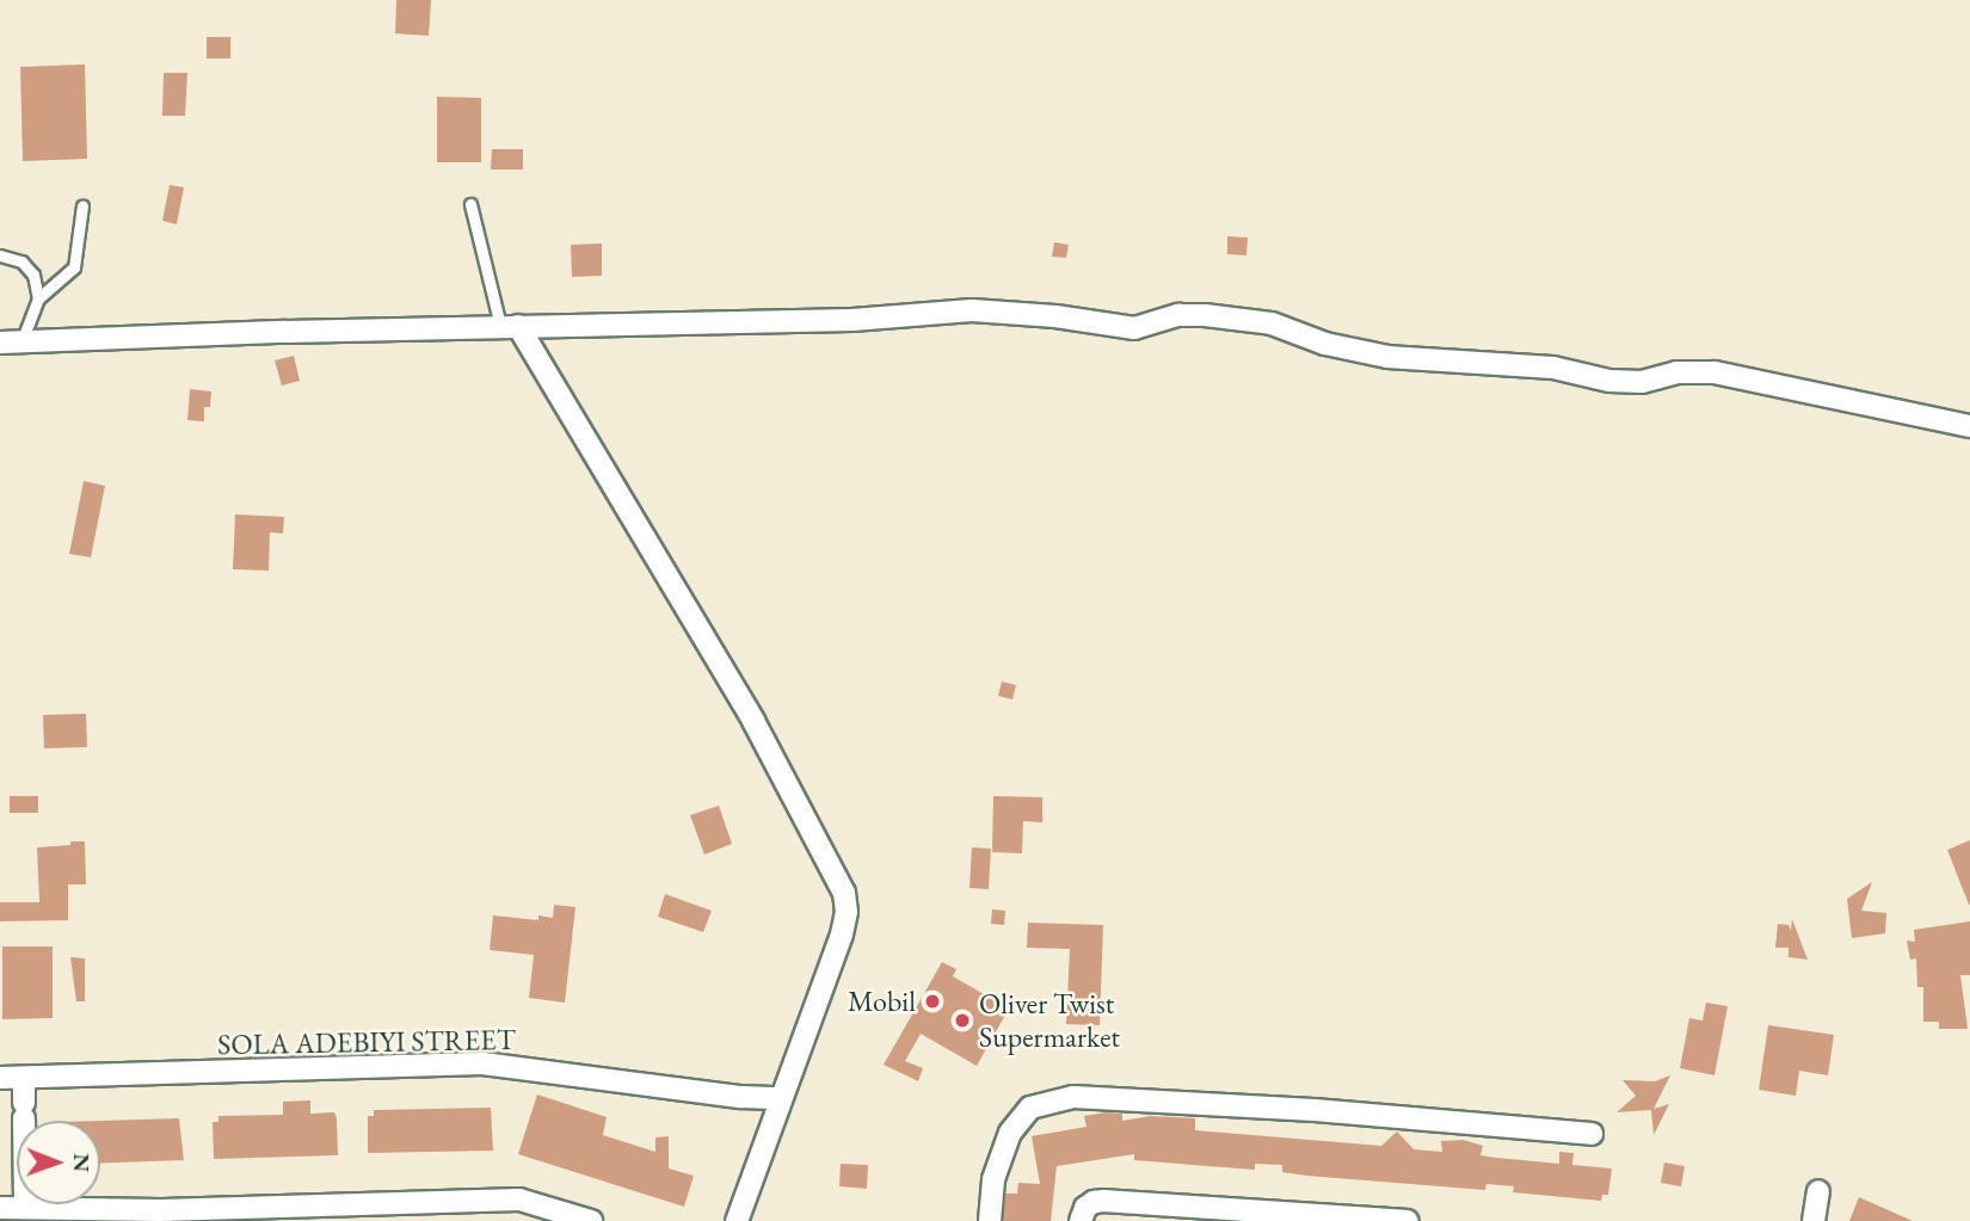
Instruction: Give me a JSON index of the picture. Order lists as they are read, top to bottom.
{
  "streets": {
    "street": ["SOLA ADEBIYI STREET"]
  },
  "places": ["Mobil", "Oliver Twist Supermarket"],
  "north": "right"
}
